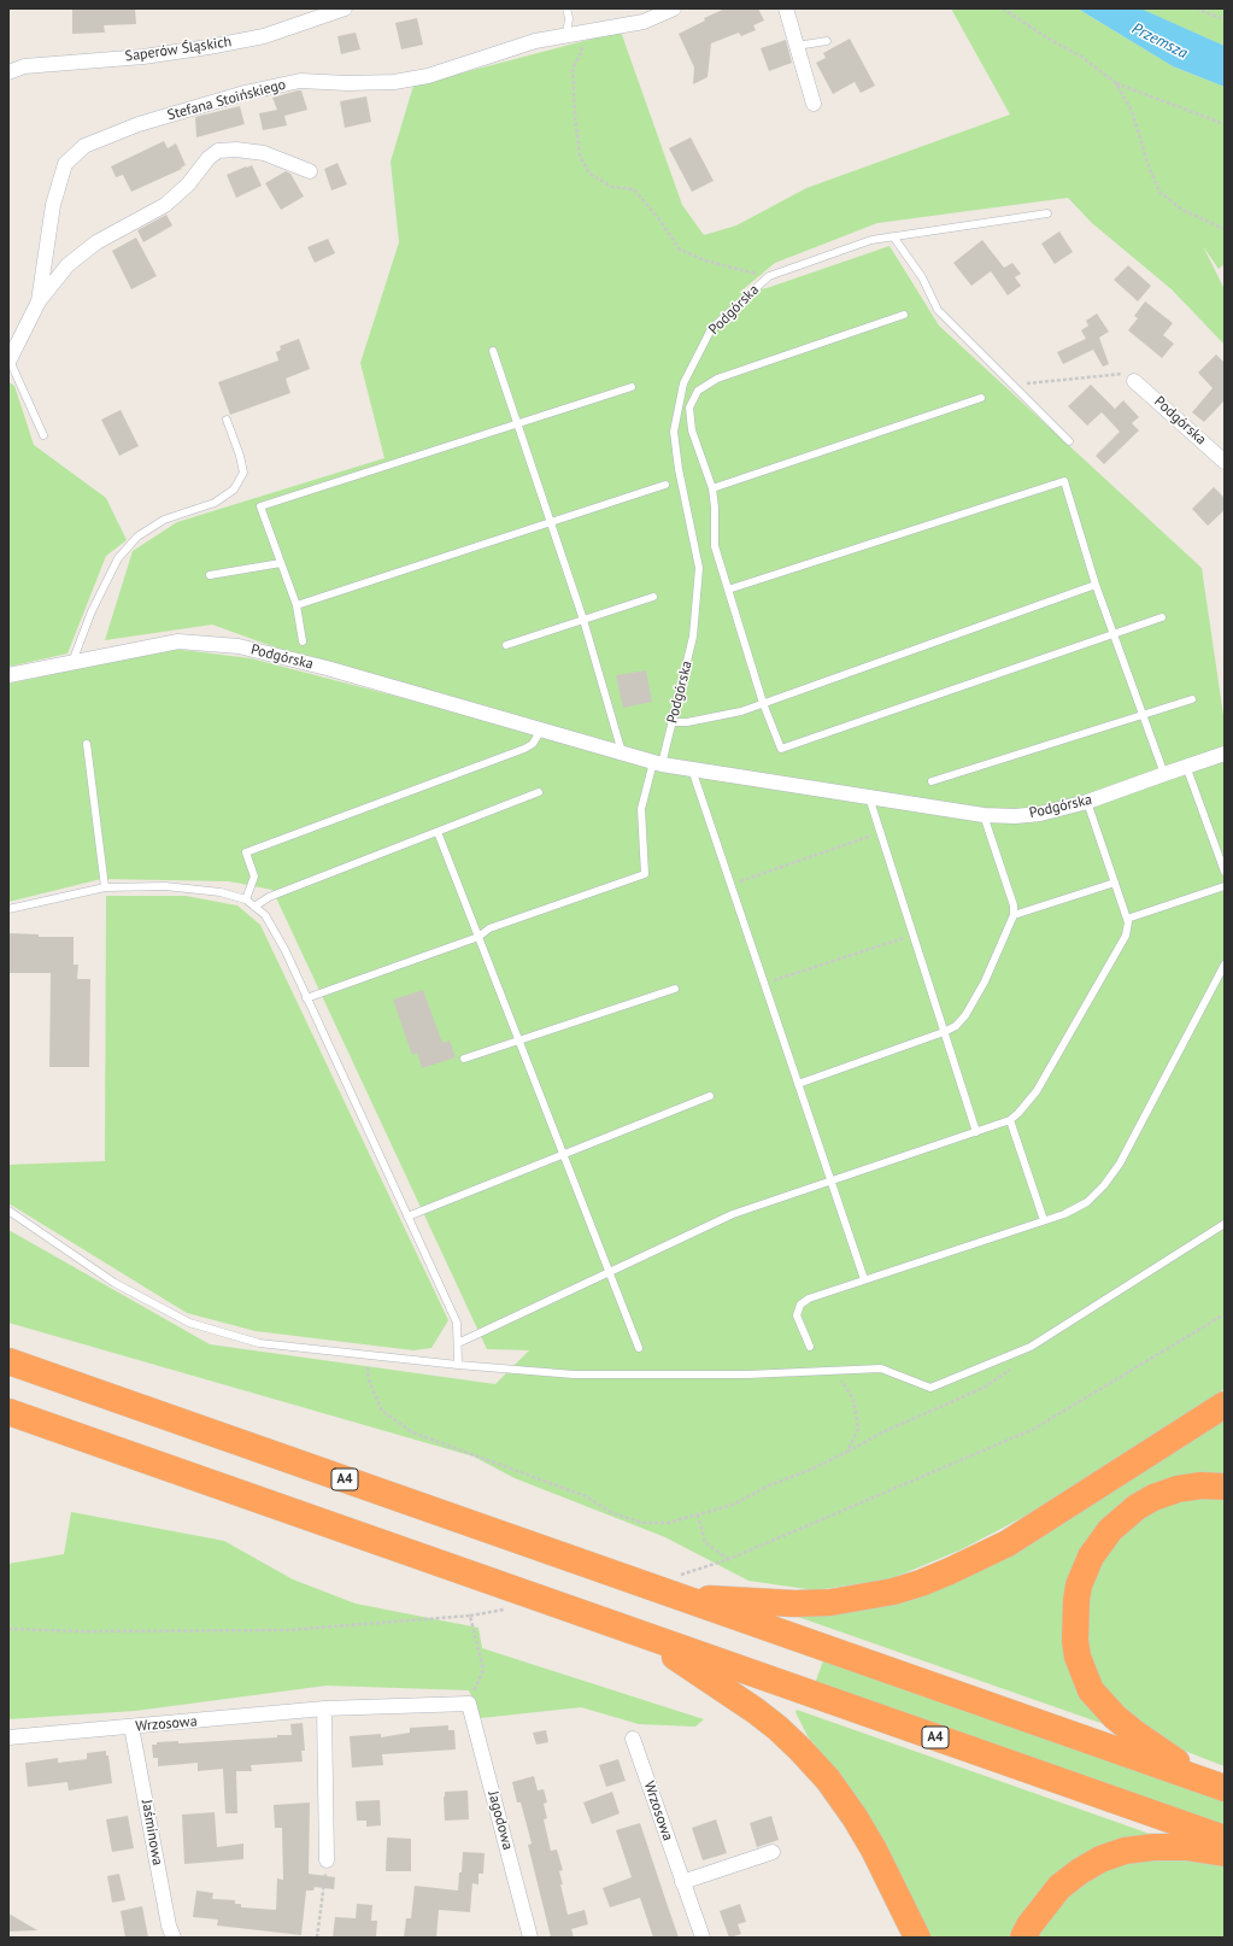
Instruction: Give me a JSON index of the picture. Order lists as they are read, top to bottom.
{
  "streets": {
    "highway": ["A4"],
    "street": [
      "Saperów Śląskich",
      "Stefana Stoińskiego",
      "Podgórska",
      "Wrzosowa",
      "Jagodowa",
      "Jaśminowa"
    ]
  },
  "crossings": [
    ["Wrzosowa", "Jagodowa"],
    ["Wrzosowa", "Jaśminowa"]
  ],
  "water": ["Przemsza"]
}
